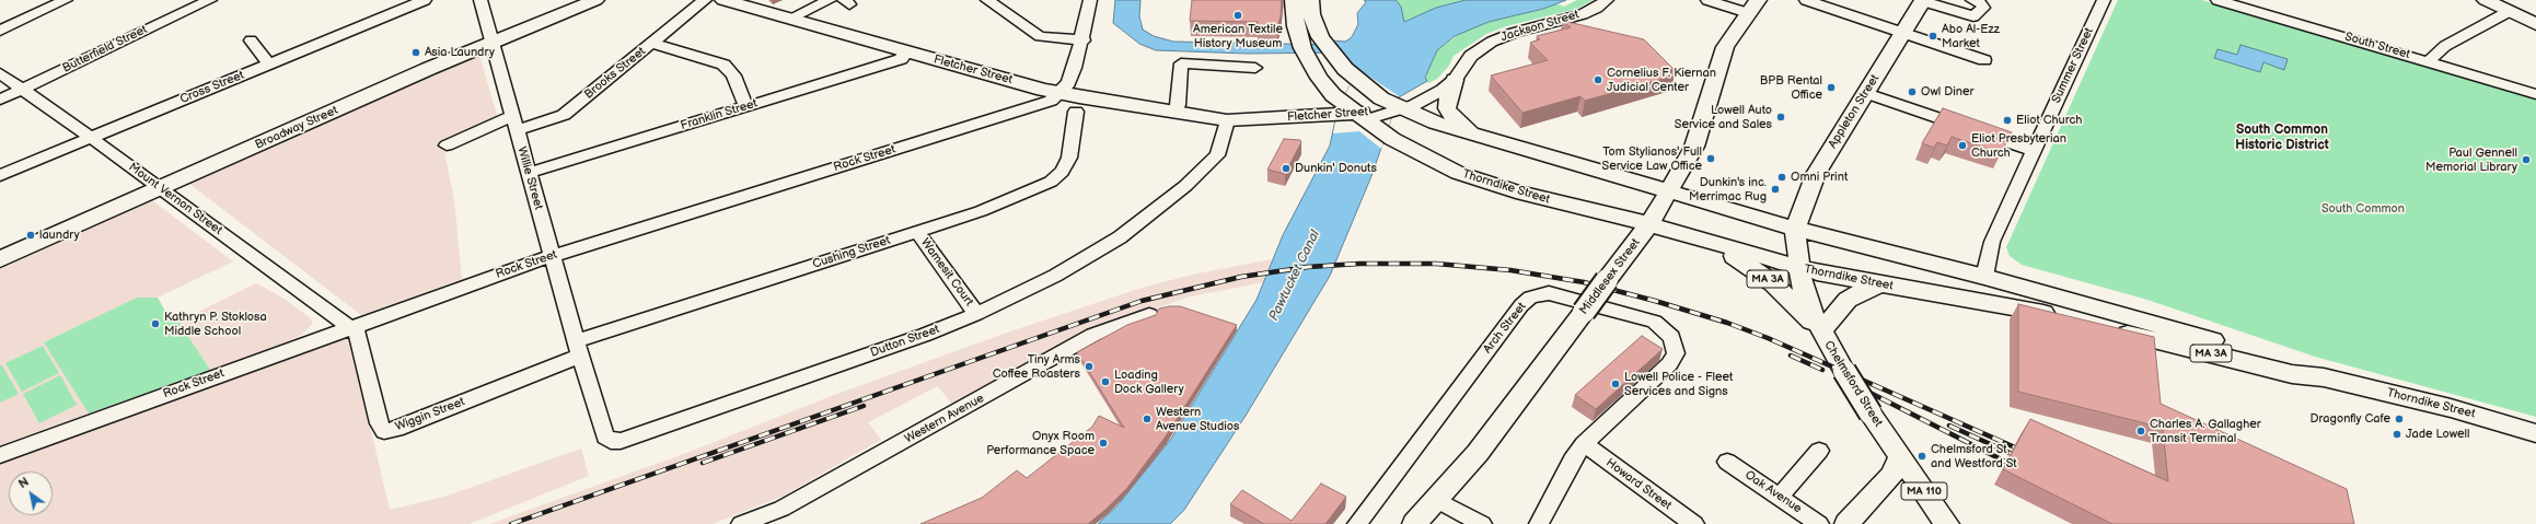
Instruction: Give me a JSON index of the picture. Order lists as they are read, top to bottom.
{
  "streets": {
    "main road": [
      "Fletcher Street",
      "Appleton Street",
      "Broadway Street",
      "Thorndike Street",
      "Middlesex Street",
      "MA 3A",
      "Chelmsford Street",
      "MA 110"
    ],
    "street": [
      "Jackson Street",
      "South Street",
      "Butterfield Street",
      "Summer Street",
      "Brooks Street",
      "Cross Street",
      "Franklin Street",
      "Rock Street",
      "Willie Street",
      "Mount Vernon Street",
      "Cushing Street",
      "Wamesit Court",
      "Arch Street",
      "Dutton Street",
      "Wiggin Street",
      "Western Avenue",
      "Howard Street",
      "Oak Avenue"
    ]
  },
  "crossings": [
    ["Jackson Street", "Fletcher Street"],
    ["Jackson Street", "Thorndike Street"],
    ["Butterfield Street", "Mount Vernon Street"],
    ["Summer Street", "Thorndike Street"],
    ["Fletcher Street", "Franklin Street"],
    ["Fletcher Street", "Rock Street"],
    ["Fletcher Street", "Thorndike Street"],
    ["Fletcher Street", "Dutton Street"],
    ["Brooks Street", "Willie Street"],
    ["Cross Street", "Mount Vernon Street"],
    ["Appleton Street", "Thorndike Street"],
    ["Appleton Street", "Chelmsford Street"],
    ["Franklin Street", "Willie Street"],
    ["Broadway Street", "Willie Street"],
    ["Broadway Street", "Mount Vernon Street"],
    ["Rock Street", "Willie Street"],
    ["Rock Street", "Mount Vernon Street"],
    ["Rock Street", "Wiggin Street"],
    ["Willie Street", "Cushing Street"],
    ["Willie Street", "Dutton Street"],
    ["Willie Street", "Wiggin Street"],
    ["Thorndike Street", "Middlesex Street"],
    ["Thorndike Street", "MA 3A"],
    ["Thorndike Street", "Chelmsford Street"],
    ["Mount Vernon Street", "Wiggin Street"],
    ["Cushing Street", "Wamesit Court"],
    ["Cushing Street", "Dutton Street"],
    ["Cushing Street", "Wiggin Street"],
    ["Wamesit Court", "Dutton Street"],
    ["MA 3A", "Chelmsford Street"],
    ["Arch Street", "Howard Street"],
    ["Dutton Street", "Wiggin Street"]
  ],
  "districts": ["South Common Historic District"],
  "water": ["Pawtucket Canal"],
  "parks": ["South Common"],
  "places": [
    "American Textile History Museum",
    "Abo Al-Ezz Market",
    "Asia Laundry",
    "Cornelius F. Kiernan Judicial Center",
    "BPB Rental Office",
    "Owl Diner",
    "Lowell Auto Service and Sales",
    "Eliot Church",
    "Eliot Presbyterian Church",
    "Tom Stylianos' Full Service Law Office",
    "Paul Gennell Memorial Library",
    "Dunkin' Donuts",
    "Omni Print",
    "Dunkin's inc. Merrimac Rug",
    "laundry",
    "Kathryn P. Stoklosa Middle School",
    "Tiny Arms Coffee Roasters",
    "Loading Dock Gallery",
    "Lowell Police - Fleet Services and Signs",
    "Western Avenue Studios",
    "Dragonfly Cafe",
    "Charles A. Gallagher Transit Terminal",
    "Jade Lowell",
    "Onyx Room Performance Space",
    "Chelmsford St and Westford St"
  ],
  "north": "top left"
}
